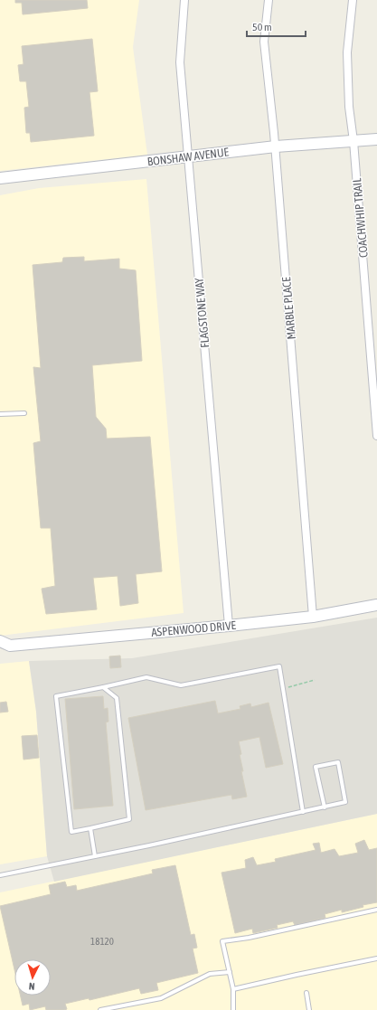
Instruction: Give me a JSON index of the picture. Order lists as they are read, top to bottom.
{
  "streets": {
    "street": [
      "BONSHAW AVENUE",
      "COACHWHIP TRAIL",
      "MARBLE PLACE",
      "FLAGSTONE WAY",
      "ASPENWOOD DRIVE"
    ]
  },
  "crossings": [
    ["BONSHAW AVENUE", "COACHWHIP TRAIL"],
    ["BONSHAW AVENUE", "MARBLE PLACE"],
    ["BONSHAW AVENUE", "FLAGSTONE WAY"],
    ["MARBLE PLACE", "ASPENWOOD DRIVE"],
    ["FLAGSTONE WAY", "ASPENWOOD DRIVE"]
  ],
  "house_numbers": ["18120"],
  "scale_bar": "50 m",
  "north": "bottom"
}
